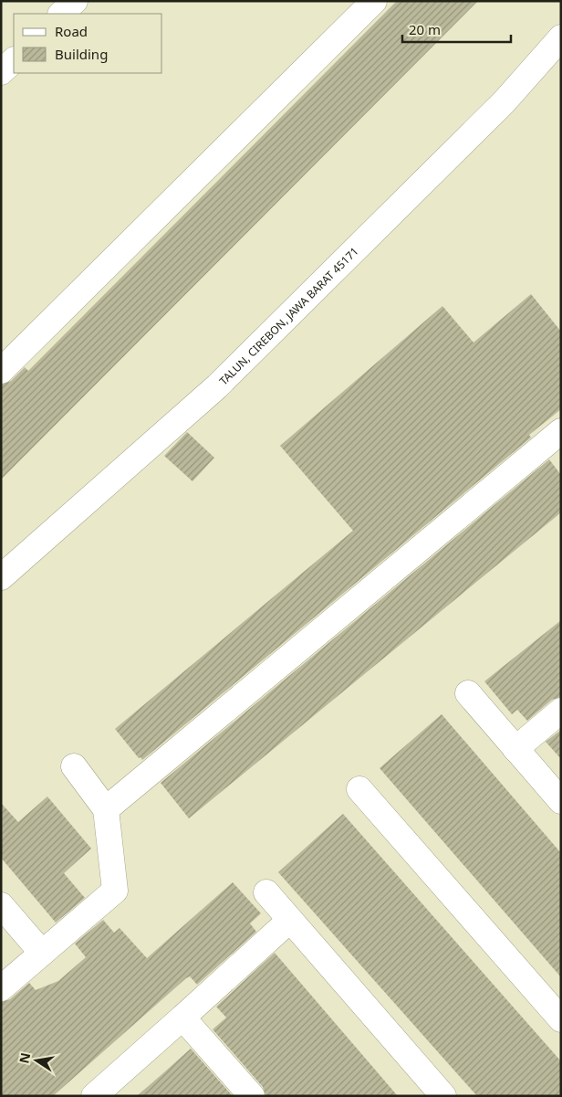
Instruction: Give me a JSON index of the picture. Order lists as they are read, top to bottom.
{
  "streets": {
    "street": ["TALUN, CIREBON, JAWA BARAT 45171"]
  },
  "legend": ["Road", "Building"],
  "scale_bar": "20 m",
  "north": "left"
}
